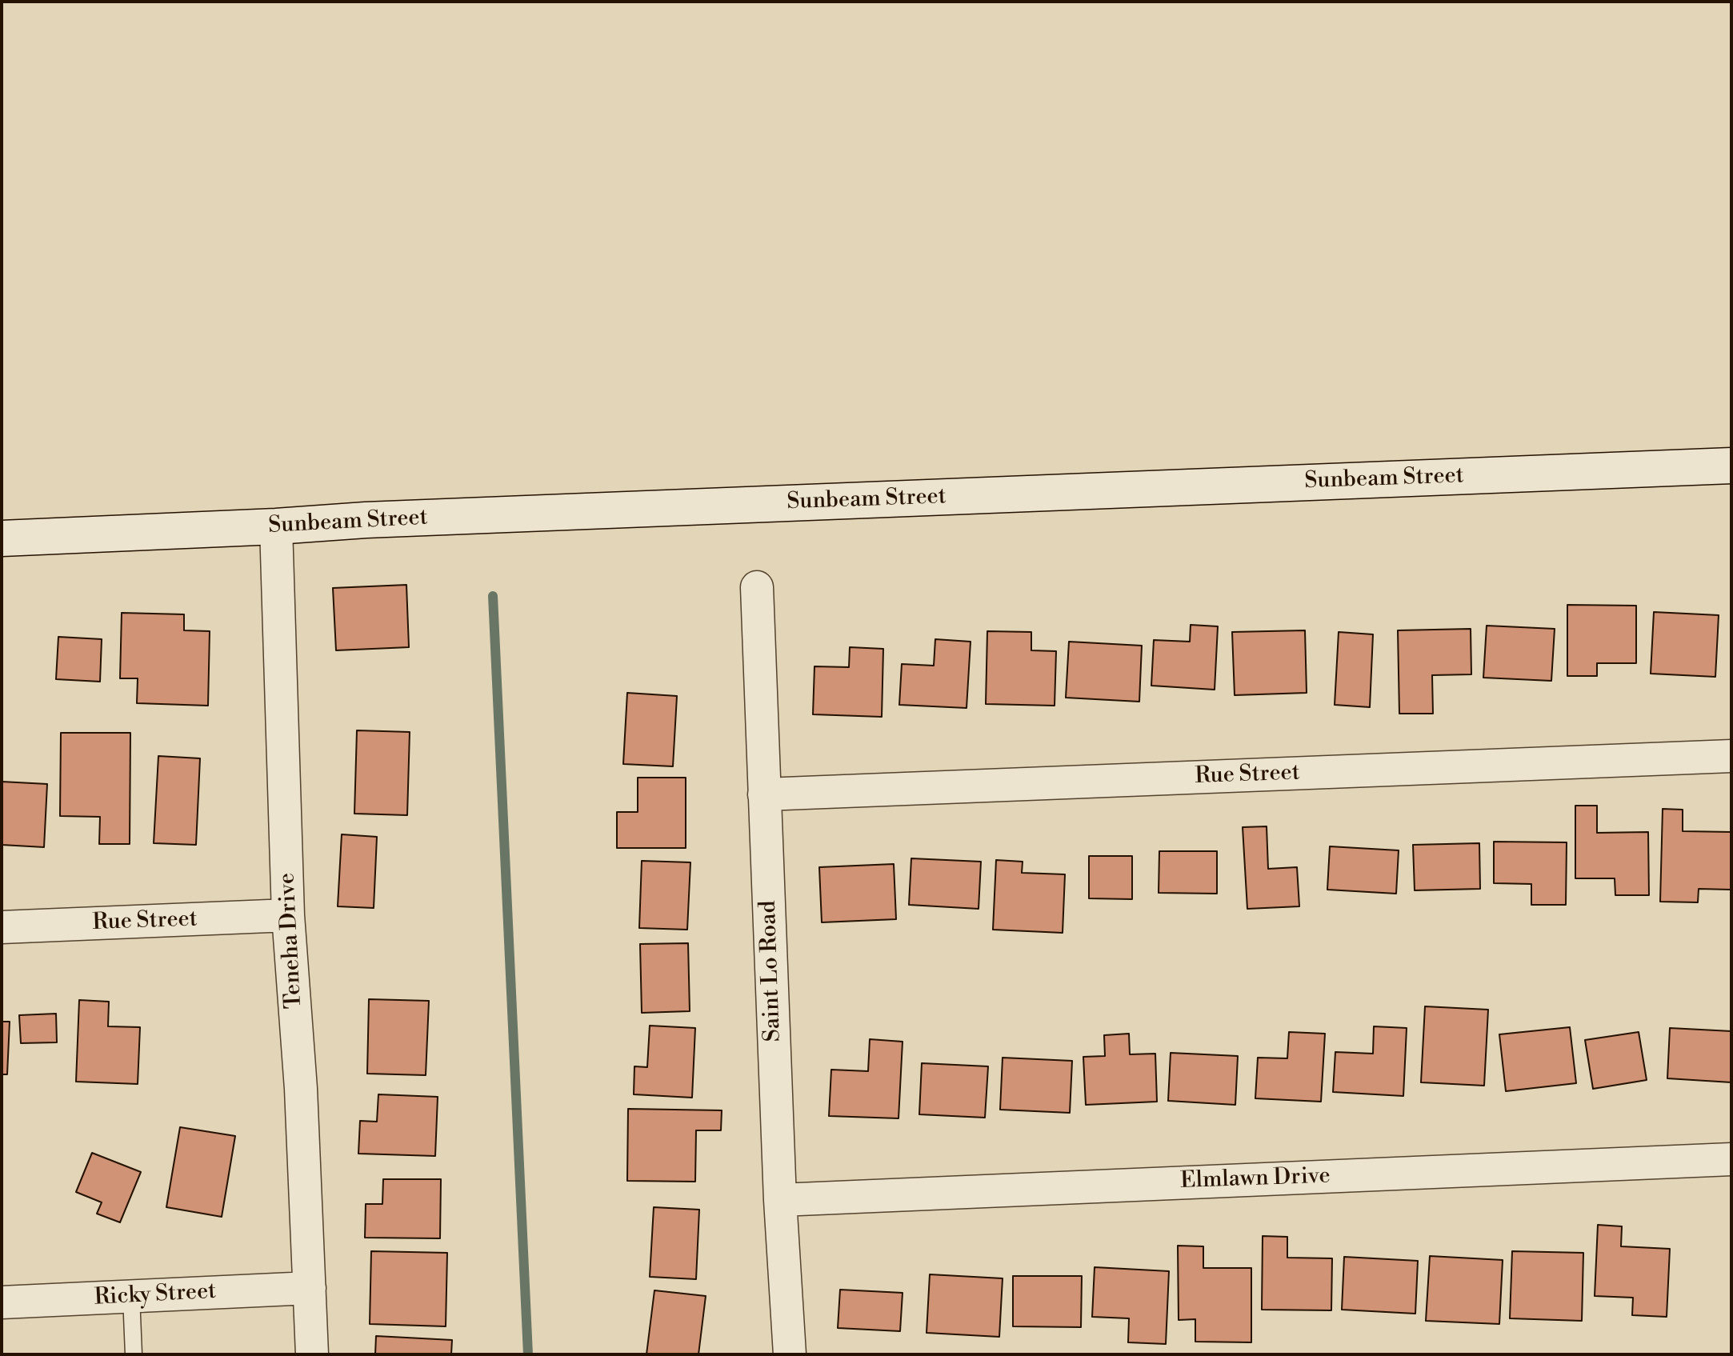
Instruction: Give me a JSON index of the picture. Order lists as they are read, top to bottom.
{
  "streets": {
    "street": [
      "Sunbeam Street",
      "Rue Street",
      "Teneha Drive",
      "Saint Lo Road",
      "Elmlawn Drive",
      "Ricky Street"
    ]
  },
  "crossings": [
    ["Sunbeam Street", "Teneha Drive"],
    ["Rue Street", "Teneha Drive"],
    ["Rue Street", "Saint Lo Road"],
    ["Teneha Drive", "Ricky Street"],
    ["Saint Lo Road", "Elmlawn Drive"]
  ]
}
